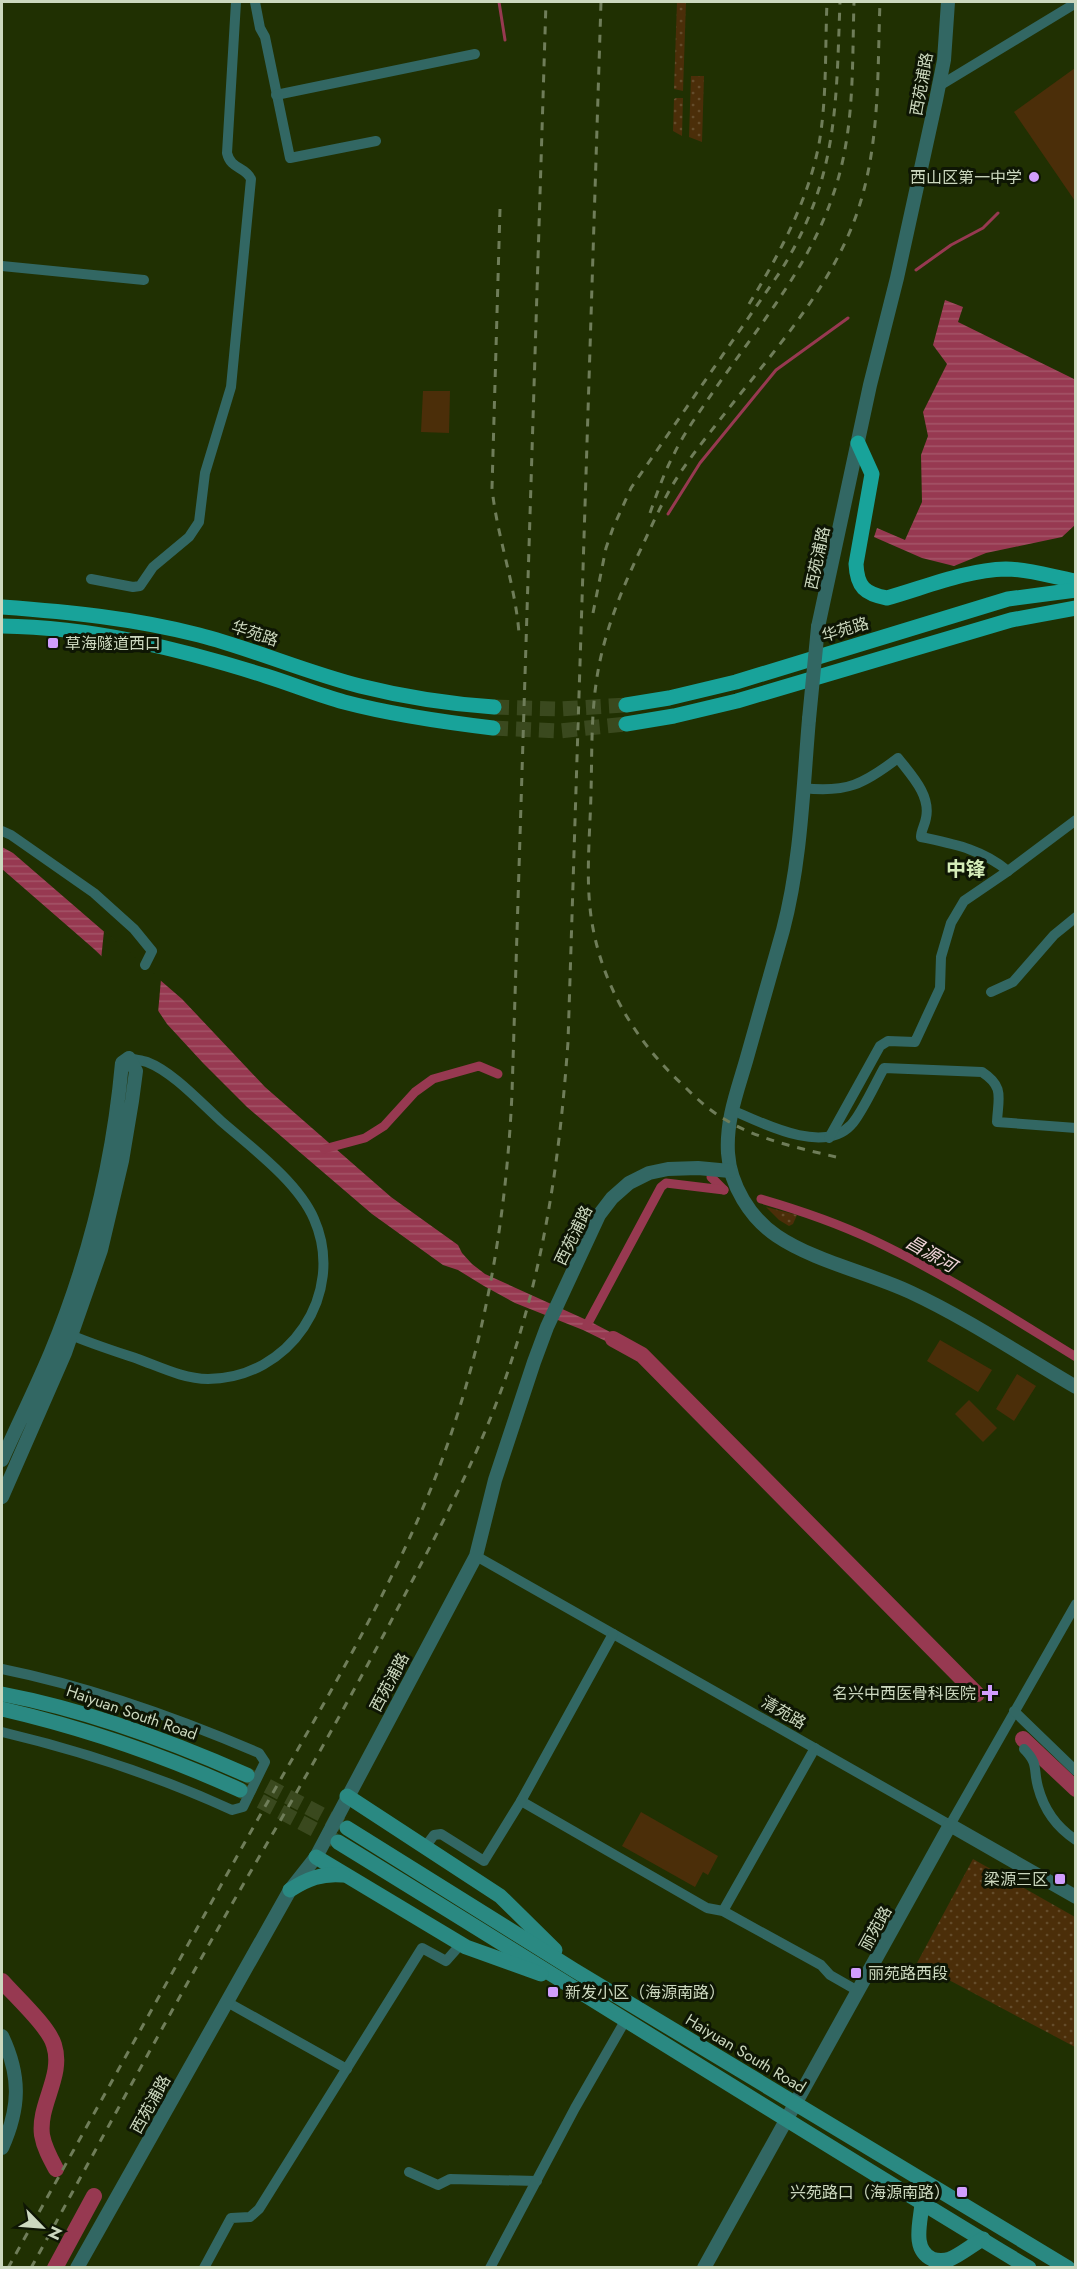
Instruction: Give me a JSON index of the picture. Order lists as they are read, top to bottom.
{
  "streets": {
    "main road": ["华苑路", "Haiyuan South Road"],
    "street": ["西苑浦路", "清苑路", "丽苑路"]
  },
  "crossings": [
    ["西苑浦路", "清苑路"],
    ["Haiyuan South Road", "丽苑路"],
    ["清苑路", "丽苑路"]
  ],
  "districts": ["中锋"],
  "water": ["昌源河"],
  "places": {
    "other": ["西山区第一中学"],
    "transit": [
      "草海隧道西口",
      "梁源三区",
      "丽苑路西段",
      "新发小区（海源南路）",
      "兴苑路口（海源南路）"
    ],
    "health": ["名兴中西医骨科医院"]
  },
  "north": "bottom right"
}
